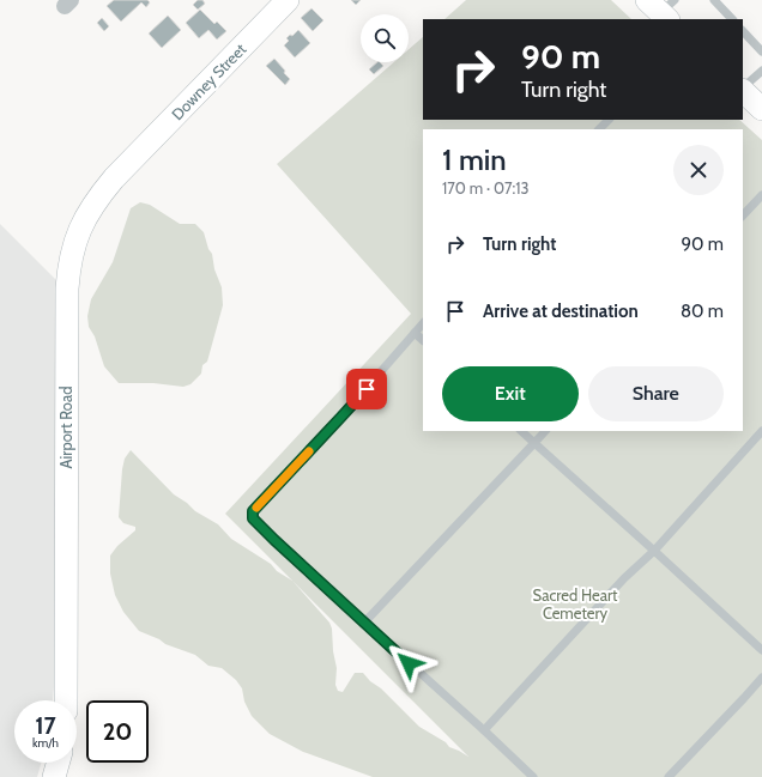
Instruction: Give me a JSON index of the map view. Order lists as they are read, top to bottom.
{
  "streets": {
    "street": ["Downey Street", "Airport Road"]
  },
  "crossings": [
    ["Downey Street", "Airport Road"]
  ],
  "parks": ["Sacred Heart Cemetery"],
  "page": {
    "turn": ["90 m", "Turn right"],
    "heading": ["1 min", "170 m · 07:13"],
    "list": [
      {
        "name": "Turn right",
        "value": "90 m"
      },
      {
        "name": "Arrive at destination",
        "value": "80 m"
      }
    ],
    "buttons": ["Exit", "Share"],
    "speed": "17 km/h",
    "limit": "20"
  }
}
